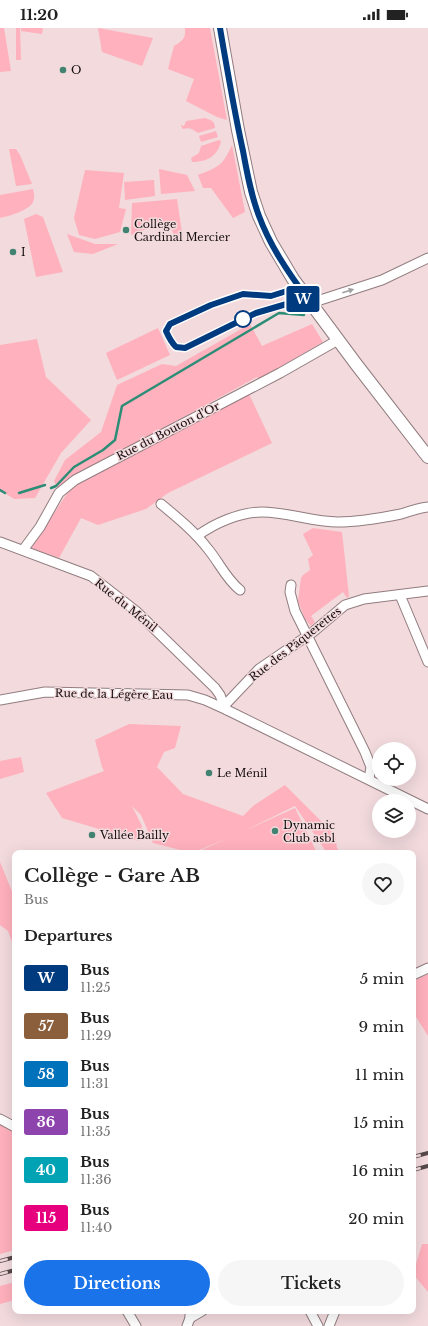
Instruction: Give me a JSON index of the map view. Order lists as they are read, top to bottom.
{
  "streets": {
    "street": [
      "Rue du Bouton d'Or",
      "Rue du Ménil",
      "Rue des Pâquerettes",
      "Rue de la Légère Eau"
    ]
  },
  "crossings": [
    ["Rue du Bouton d'Or", "Rue du Ménil"],
    ["Rue du Ménil", "Rue des Pâquerettes"],
    ["Rue du Ménil", "Rue de la Légère Eau"],
    ["Rue des Pâquerettes", "Rue de la Légère Eau"]
  ],
  "places": [
    "O",
    "Collège Cardinal Mercier",
    "I",
    "Le Ménil",
    "Dynamic Club asbl",
    "Vallée Bailly"
  ],
  "lines": ["bus line W"],
  "page": {
    "status": "11:20",
    "on_map": "W",
    "heading": [
      ["Collège - Gare AB", "Bus"],
      "Departures"
    ],
    "list": [
      {
        "mark": "W",
        "name": "Bus",
        "note": "11:25",
        "value": "5 min"
      },
      {
        "mark": "57",
        "name": "Bus",
        "note": "11:29",
        "value": "9 min"
      },
      {
        "mark": "58",
        "name": "Bus",
        "note": "11:31",
        "value": "11 min"
      },
      {
        "mark": "36",
        "name": "Bus",
        "note": "11:35",
        "value": "15 min"
      },
      {
        "mark": "40",
        "name": "Bus",
        "note": "11:36",
        "value": "16 min"
      },
      {
        "mark": "115",
        "name": "Bus",
        "note": "11:40",
        "value": "20 min"
      }
    ],
    "buttons": ["Directions", "Tickets"]
  }
}
